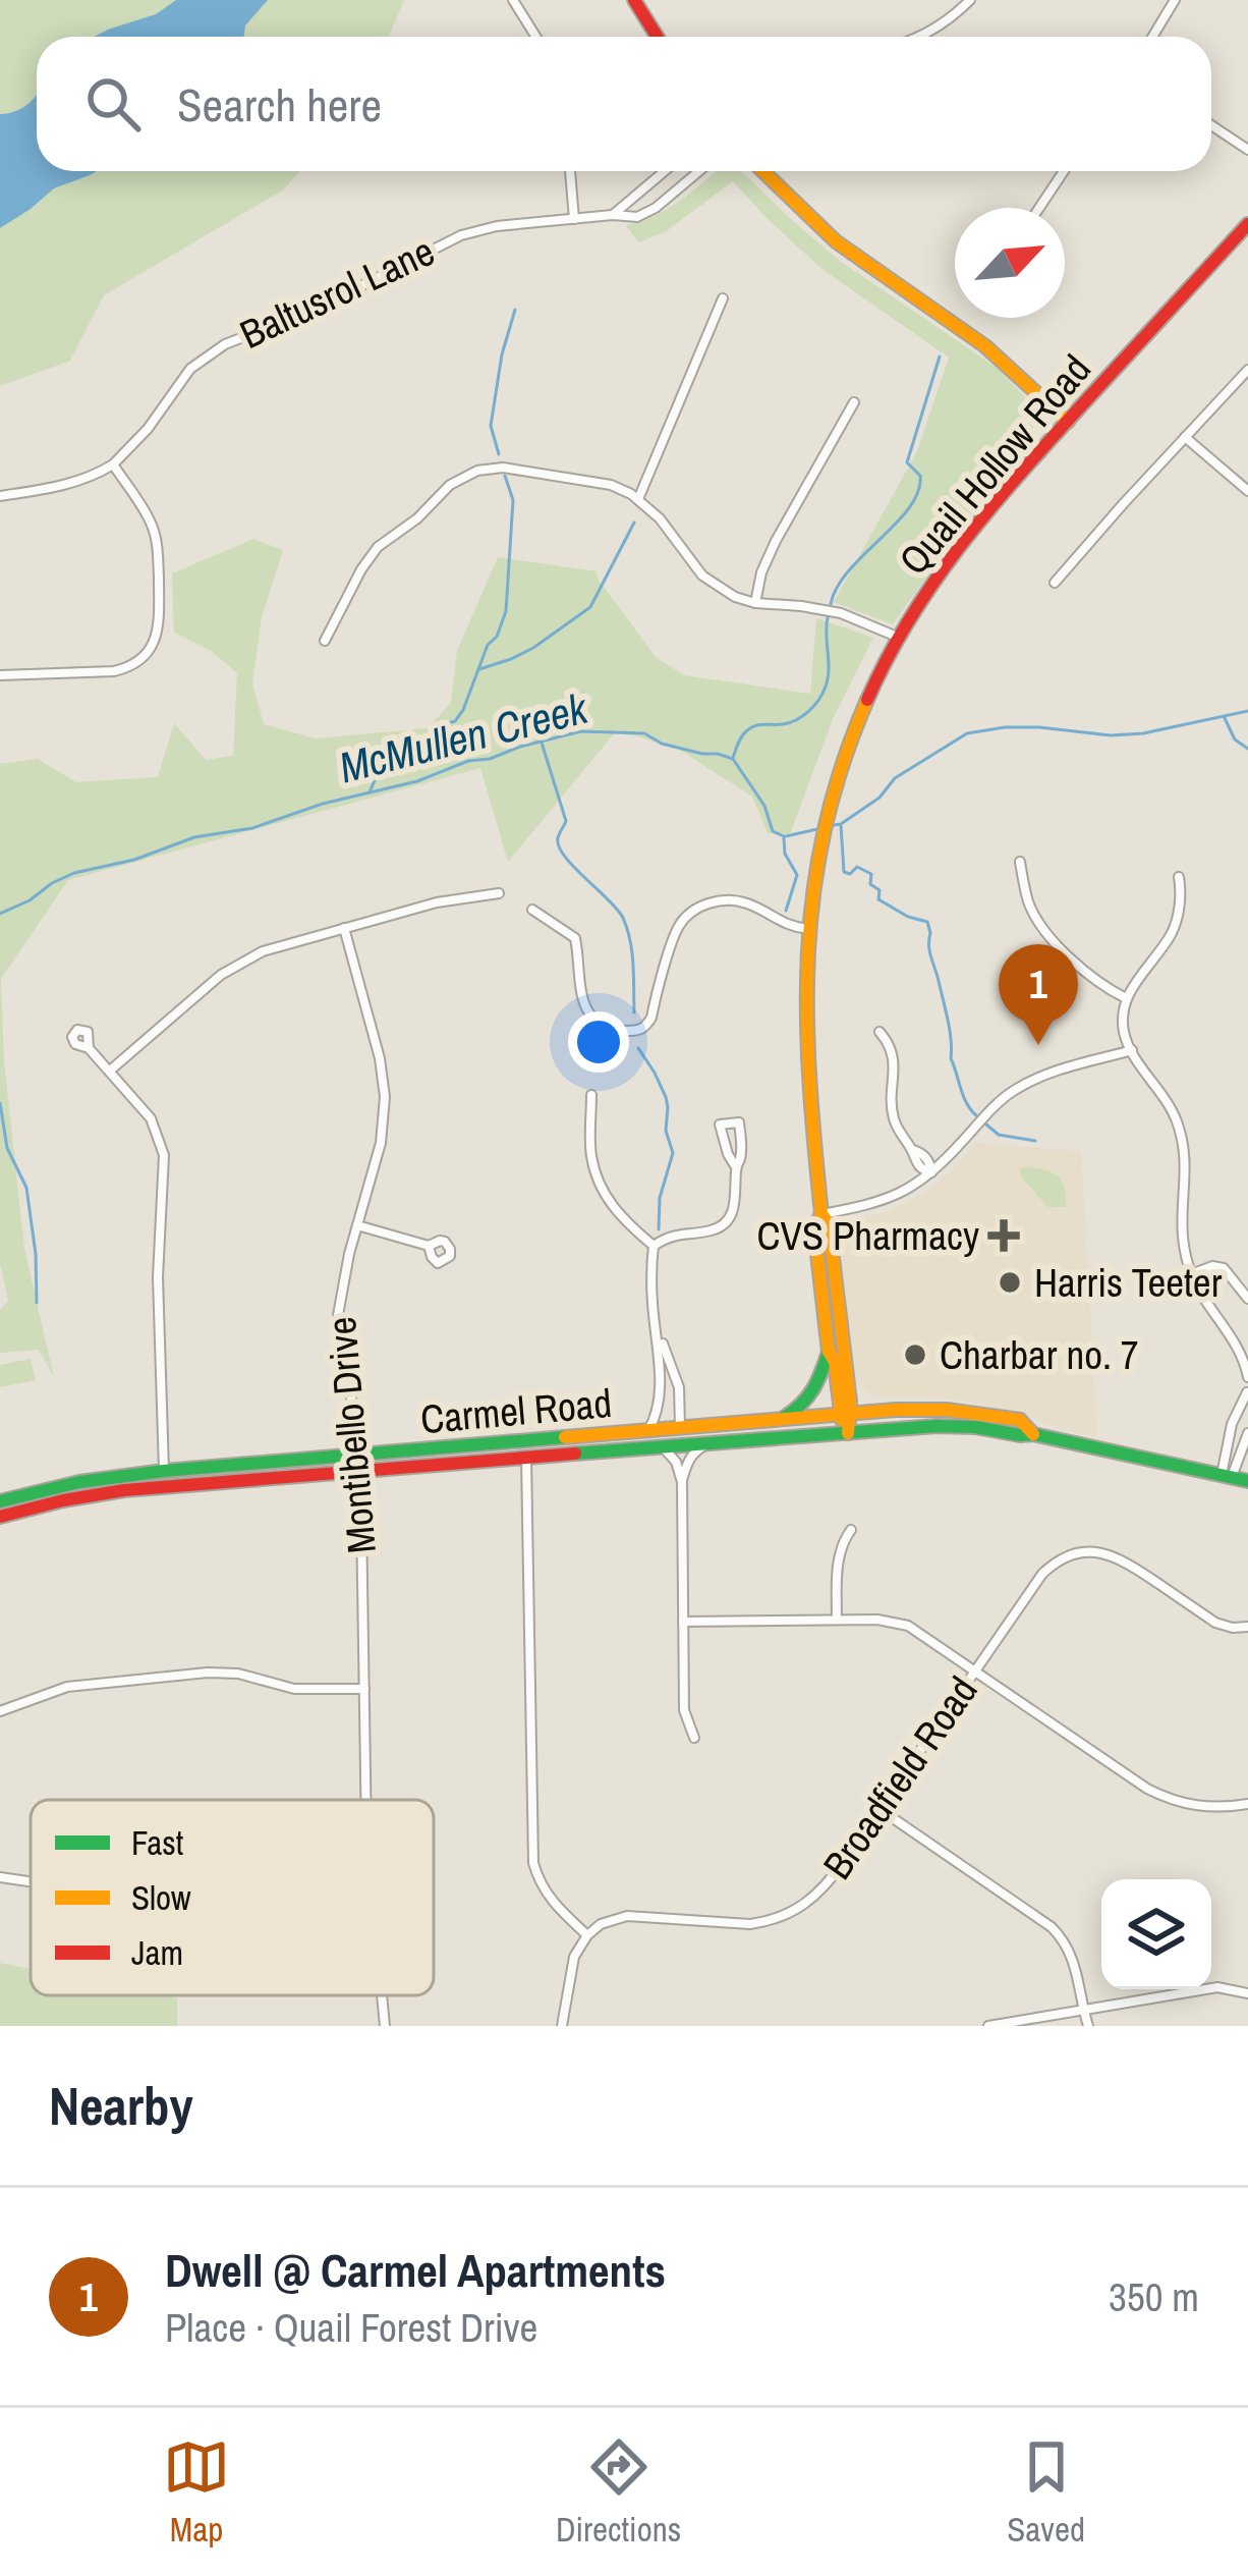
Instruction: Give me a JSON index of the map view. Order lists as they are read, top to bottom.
{
  "streets": {
    "main road": ["Quail Hollow Road", "Carmel Road"],
    "street": ["Baltusrol Lane", "Montibello Drive", "Broadfield Road"]
  },
  "crossings": [
    ["Quail Hollow Road", "Carmel Road"],
    ["Carmel Road", "Montibello Drive"]
  ],
  "water": ["McMullen Creek"],
  "places": {
    "health": ["CVS Pharmacy"],
    "other": ["Harris Teeter", "Charbar no. 7"]
  },
  "legend": ["Fast", "Slow", "Jam"],
  "north": "top right",
  "page": {
    "search": "Search here",
    "pins": "1",
    "heading": "Nearby",
    "list": [
      {
        "mark": "1",
        "name": "Dwell @ Carmel Apartments",
        "note": "Place · Quail Forest Drive",
        "value": "350 m"
      }
    ],
    "nav": ["Map", "Directions", "Saved"]
  }
}
